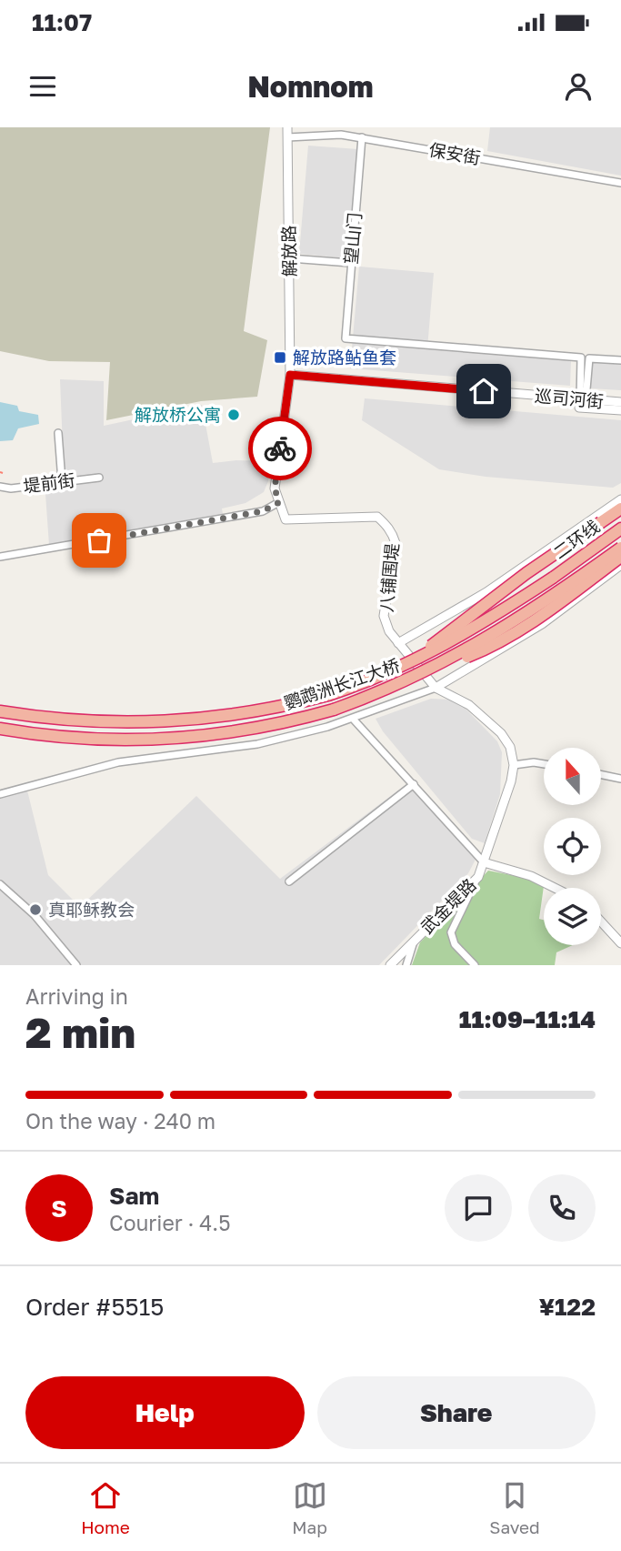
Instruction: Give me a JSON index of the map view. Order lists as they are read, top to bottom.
{
  "streets": {
    "highway": ["二环线", "鹦鹉洲长江大桥"],
    "street": [
      "保安街",
      "望山门",
      "解放路",
      "巡司河街",
      "堤前街",
      "八铺围堤",
      "武金堤路"
    ]
  },
  "crossings": [
    ["保安街", "望山门"],
    ["保安街", "解放路"],
    ["望山门", "巡司河街"],
    ["解放路", "巡司河街"],
    ["二环线", "鹦鹉洲长江大桥"]
  ],
  "places": {
    "transit": ["解放路鲇鱼套"],
    "other": ["解放桥公寓", "真耶稣教会"]
  },
  "north": "top",
  "page": {
    "status": "11:07",
    "header": "Nomnom",
    "heading": ["2 min", "Arriving in", "11:09–11:14"],
    "panel": [
      "Sam",
      "Courier · 4.5",
      "Order #5515",
      "¥122"
    ],
    "bar": "On the way · 240 m",
    "round": "S",
    "buttons": ["Help", "Share"],
    "tabs": ["Home", "Map", "Saved"]
  }
}
